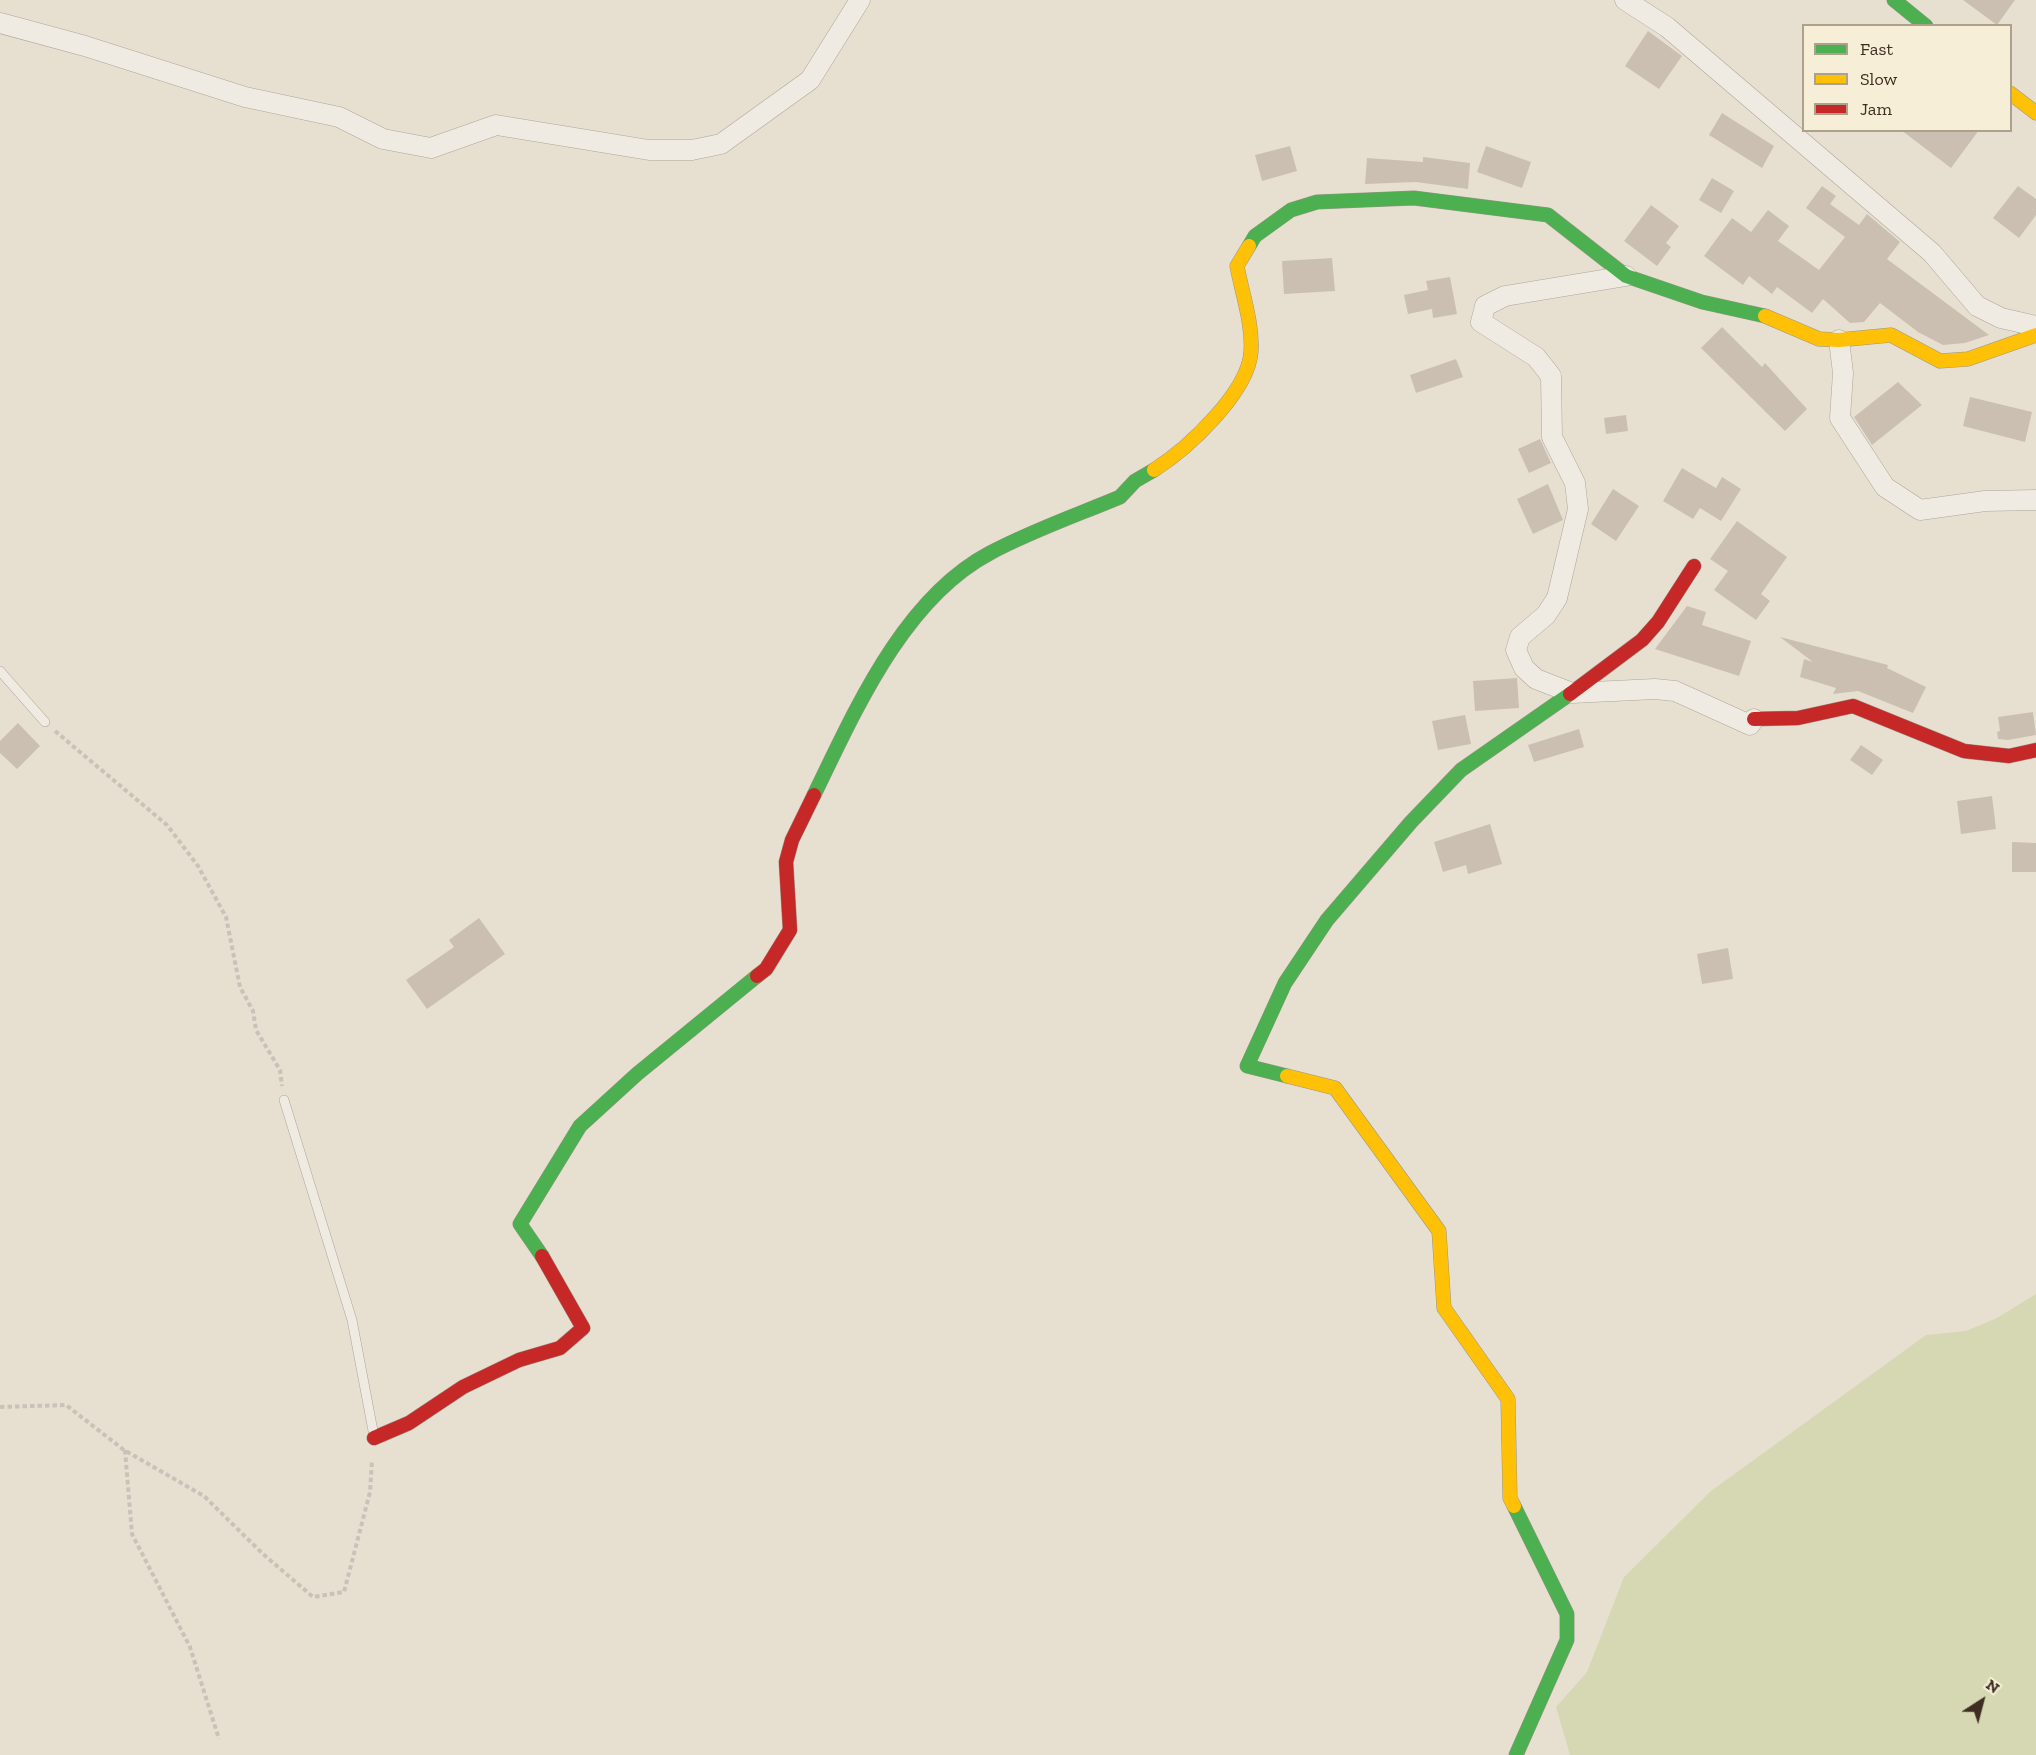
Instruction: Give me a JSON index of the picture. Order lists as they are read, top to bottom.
{
  "legend": ["Fast", "Slow", "Jam"],
  "north": "top right"
}
